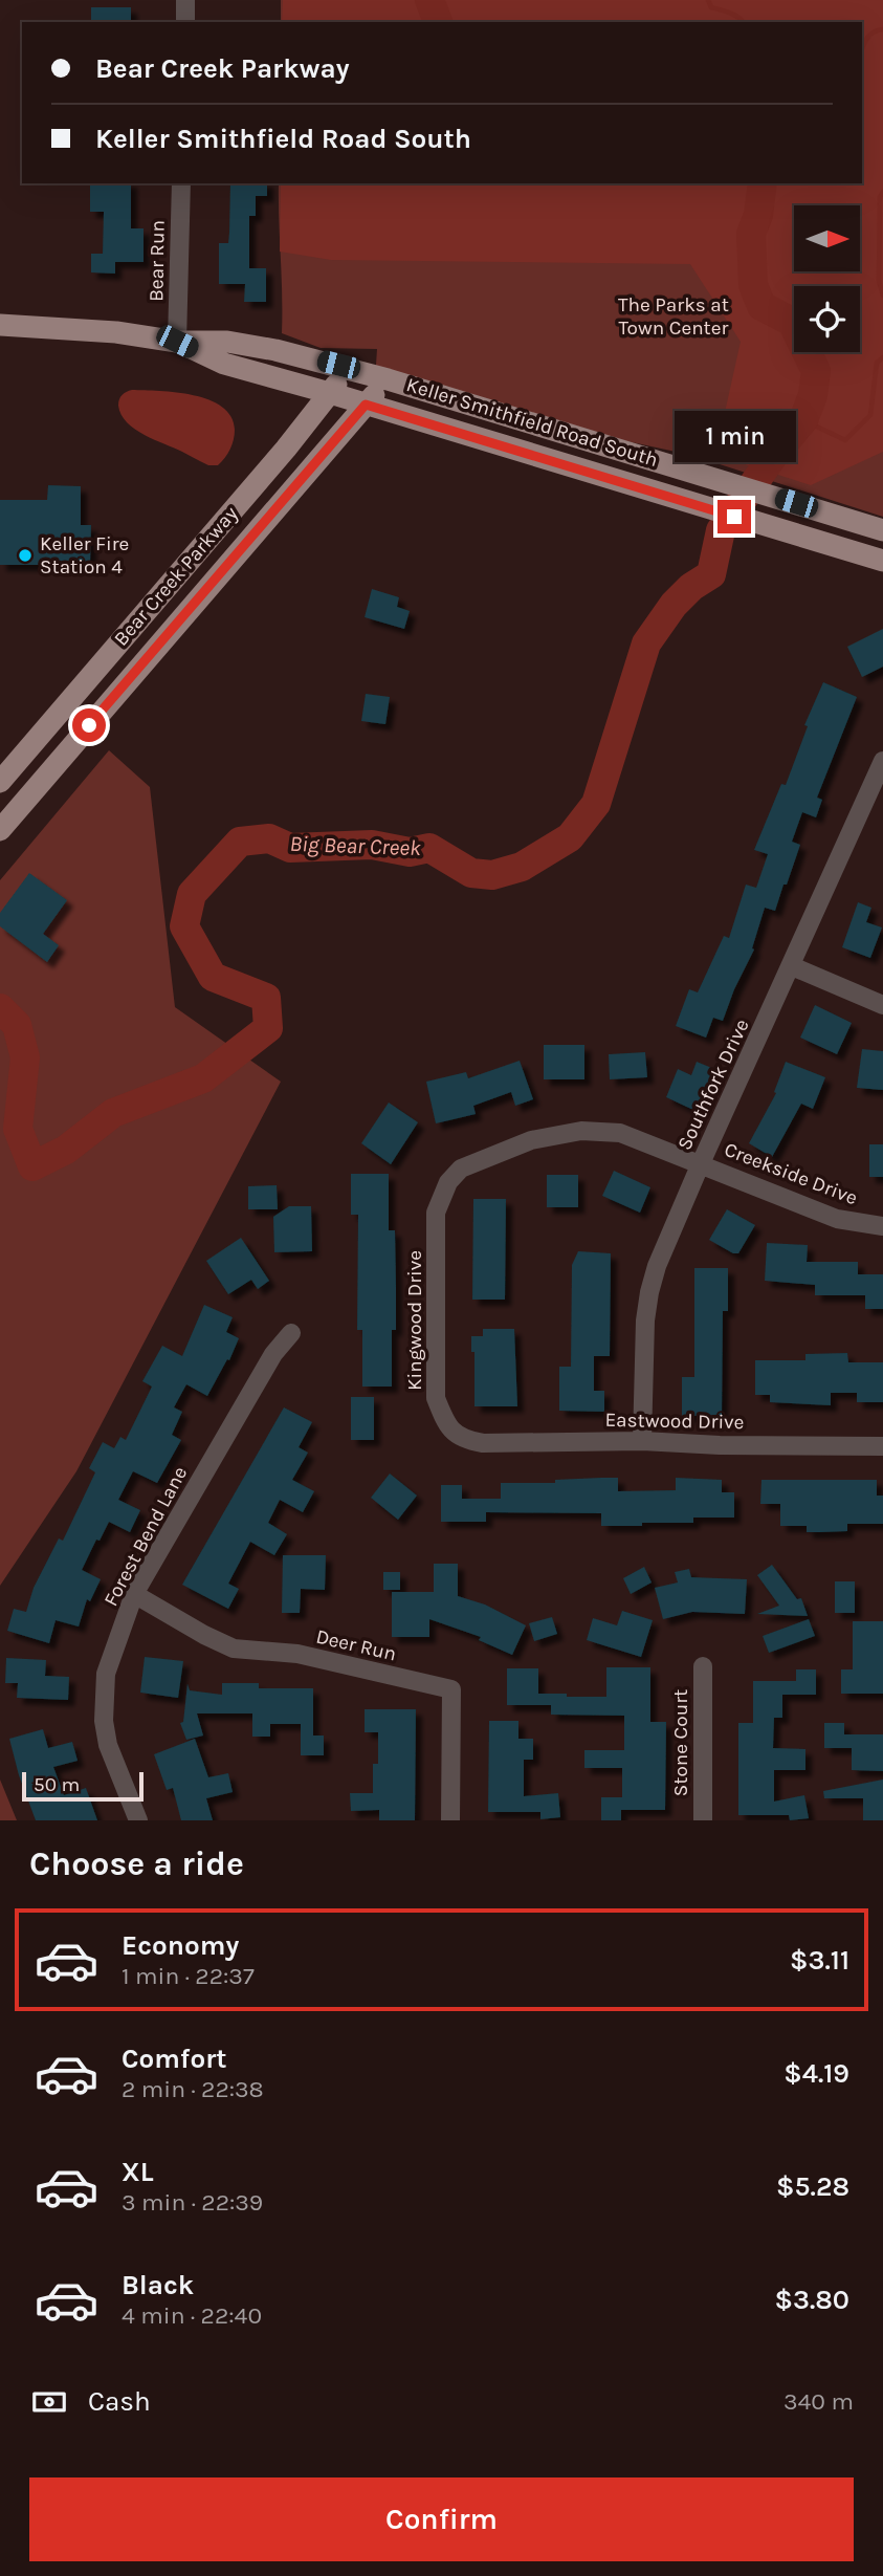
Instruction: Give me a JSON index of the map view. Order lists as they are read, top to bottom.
{
  "streets": {
    "main road": ["Keller Smithfield Road South", "Bear Creek Parkway"],
    "street": [
      "Bear Run",
      "Southfork Drive",
      "Creekside Drive",
      "Kingwood Drive",
      "Eastwood Drive",
      "Forest Bend Lane",
      "Deer Run",
      "Stone Court"
    ]
  },
  "crossings": [
    ["Bear Run", "Keller Smithfield Road South"],
    ["Keller Smithfield Road South", "Bear Creek Parkway"],
    ["Southfork Drive", "Creekside Drive"],
    ["Southfork Drive", "Eastwood Drive"],
    ["Creekside Drive", "Kingwood Drive"],
    ["Kingwood Drive", "Eastwood Drive"],
    ["Forest Bend Lane", "Deer Run"]
  ],
  "water": ["Big Bear Creek"],
  "parks": ["The Parks at Town Center"],
  "places": ["Keller Fire Station 4"],
  "scale_bar": "50 m",
  "north": "right",
  "page": {
    "banner": ["Bear Creek Parkway", "Keller Smithfield Road South"],
    "bubble": "1 min",
    "scale": "50 m",
    "heading": "Choose a ride",
    "list": [
      {
        "name": "Economy",
        "note": "1 min · 22:37",
        "value": "$3.11"
      },
      {
        "name": "Comfort",
        "note": "2 min · 22:38",
        "value": "$4.19"
      },
      {
        "name": "XL",
        "note": "3 min · 22:39",
        "value": "$5.28"
      },
      {
        "name": "Black",
        "note": "4 min · 22:40",
        "value": "$3.80"
      }
    ],
    "pay": ["Cash", "340 m"],
    "buttons": "Confirm"
  }
}
